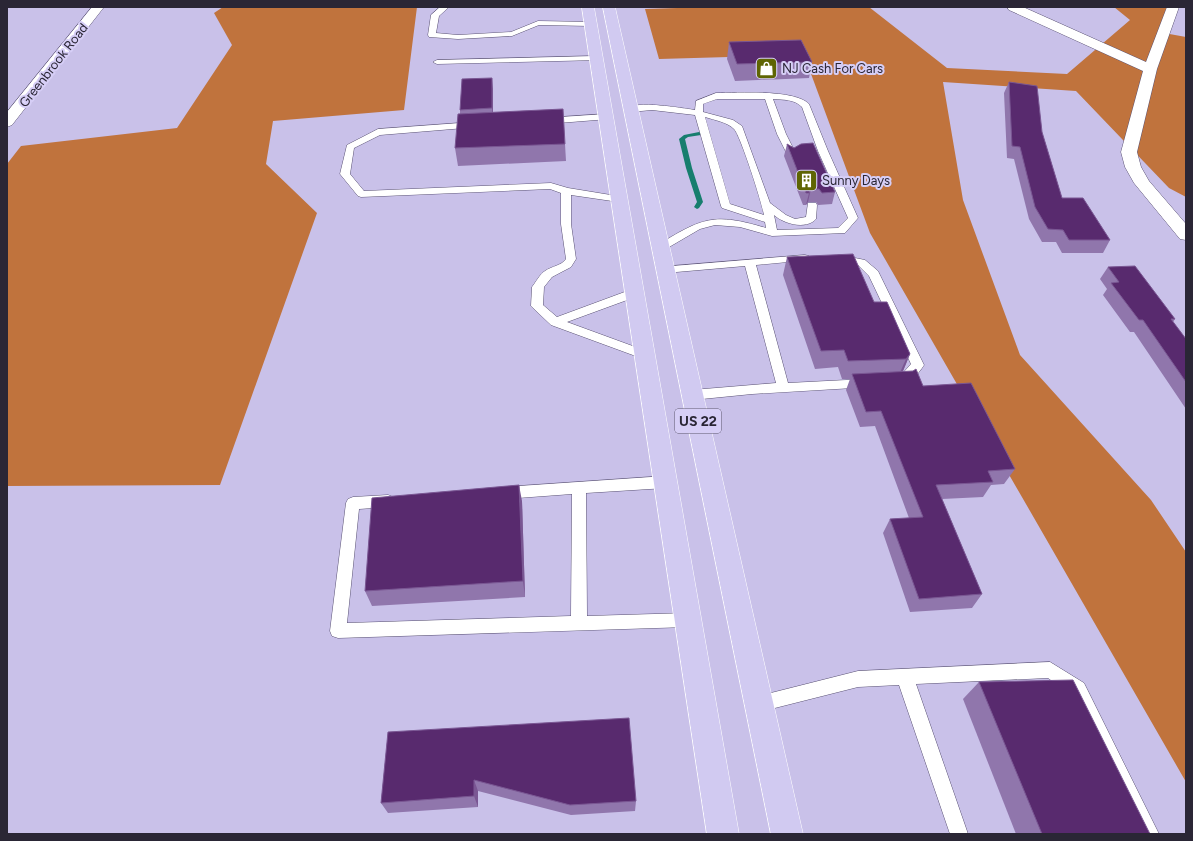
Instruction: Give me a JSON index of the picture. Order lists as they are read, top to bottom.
{
  "streets": {
    "highway": ["US 22"],
    "street": ["Greenbrook Road"]
  },
  "places": {
    "shop": ["NJ Cash For Cars"],
    "building": ["Sunny Days"]
  }
}
